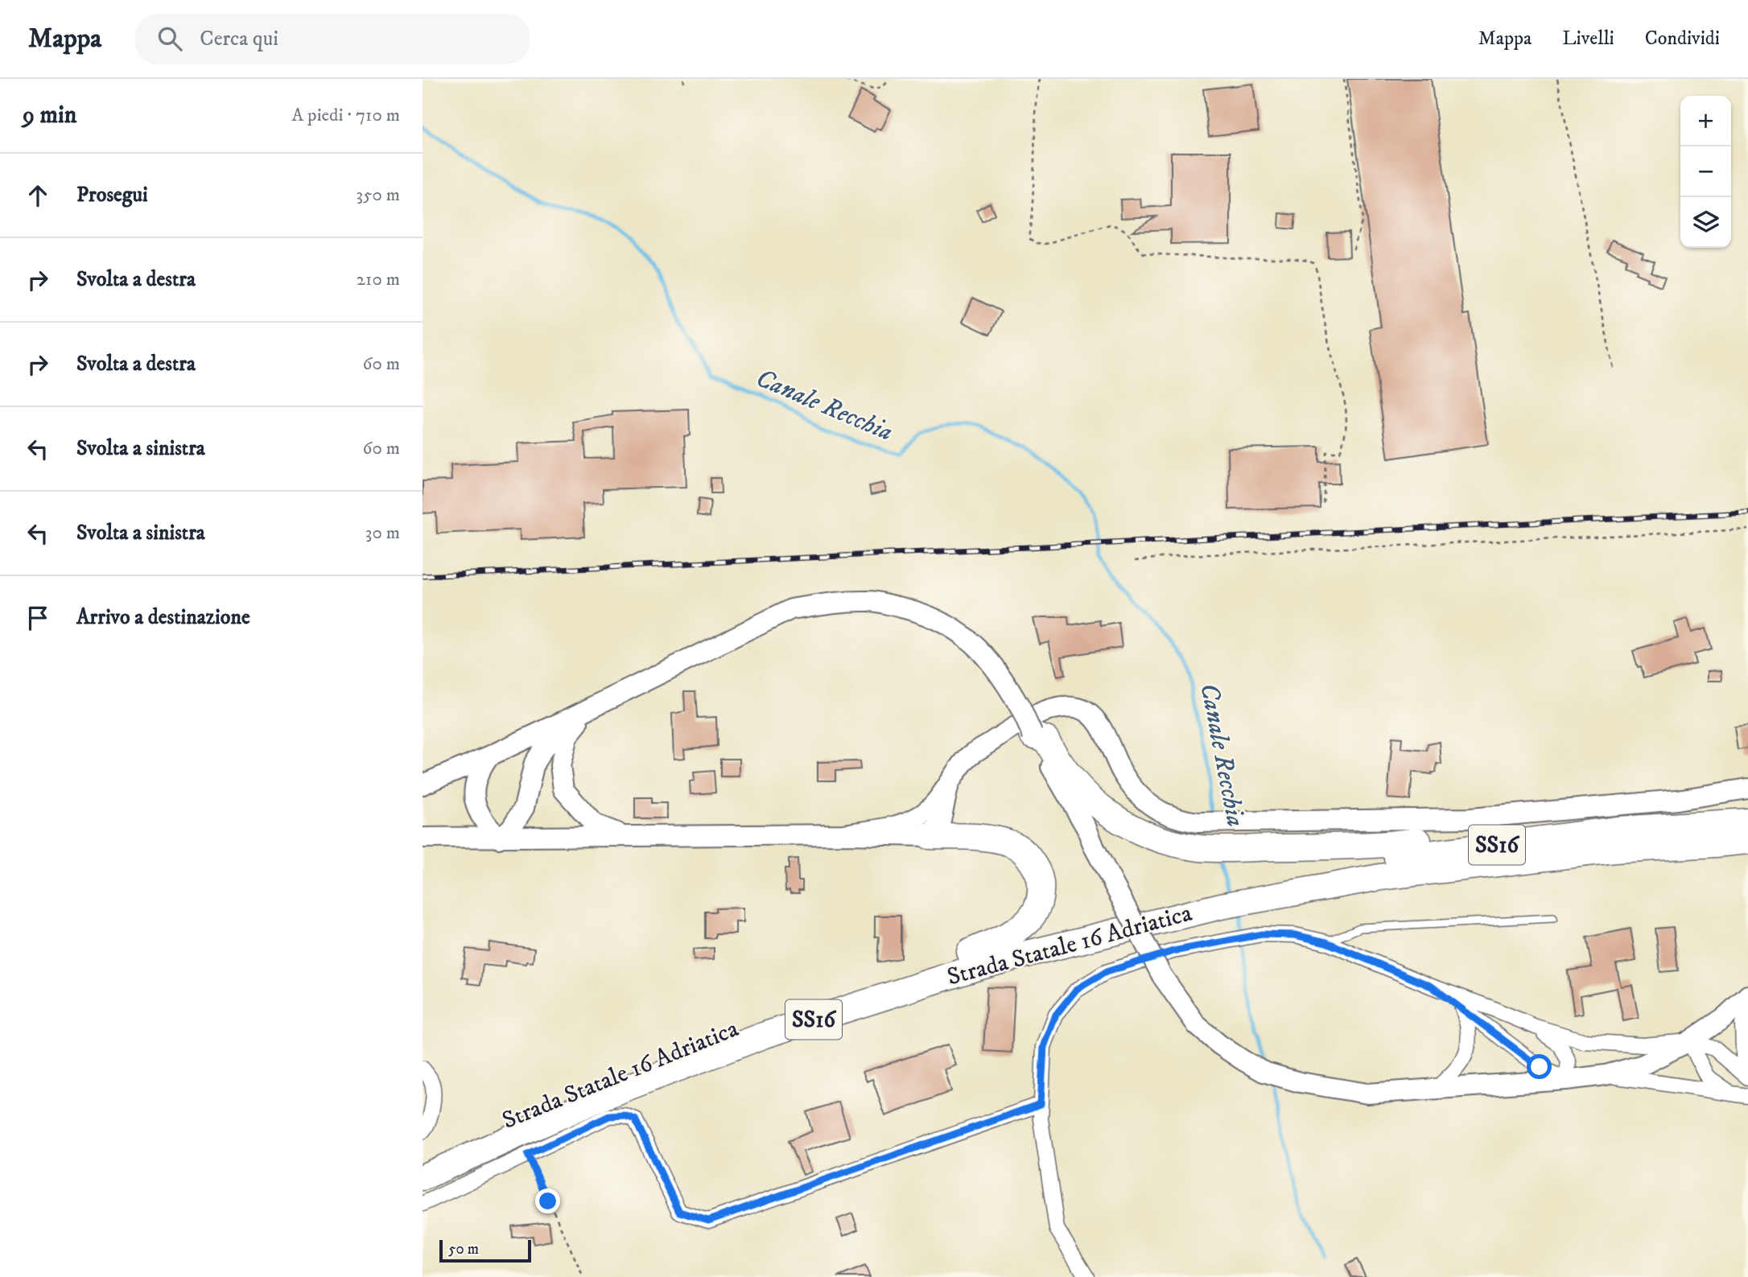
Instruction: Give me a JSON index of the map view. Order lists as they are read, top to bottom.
{
  "streets": {
    "highway": ["SS16", "Strada Statale 16 Adriatica"]
  },
  "water": ["Canale Recchia"],
  "scale_bar": "50 m",
  "page": {
    "header": "Mappa",
    "search": "Cerca qui",
    "nav": ["Mappa", "Livelli", "Condividi"],
    "heading": ["9 min", "A piedi · 710 m"],
    "map_buttons": ["+", "−"],
    "list": [
      ["Prosegui", "350 m"],
      ["Svolta a destra", "210 m"],
      ["Svolta a destra", "60 m"],
      ["Svolta a sinistra", "60 m"],
      ["Svolta a sinistra", "30 m"],
      "Arrivo a destinazione"
    ],
    "scale": "50 m"
  }
}
